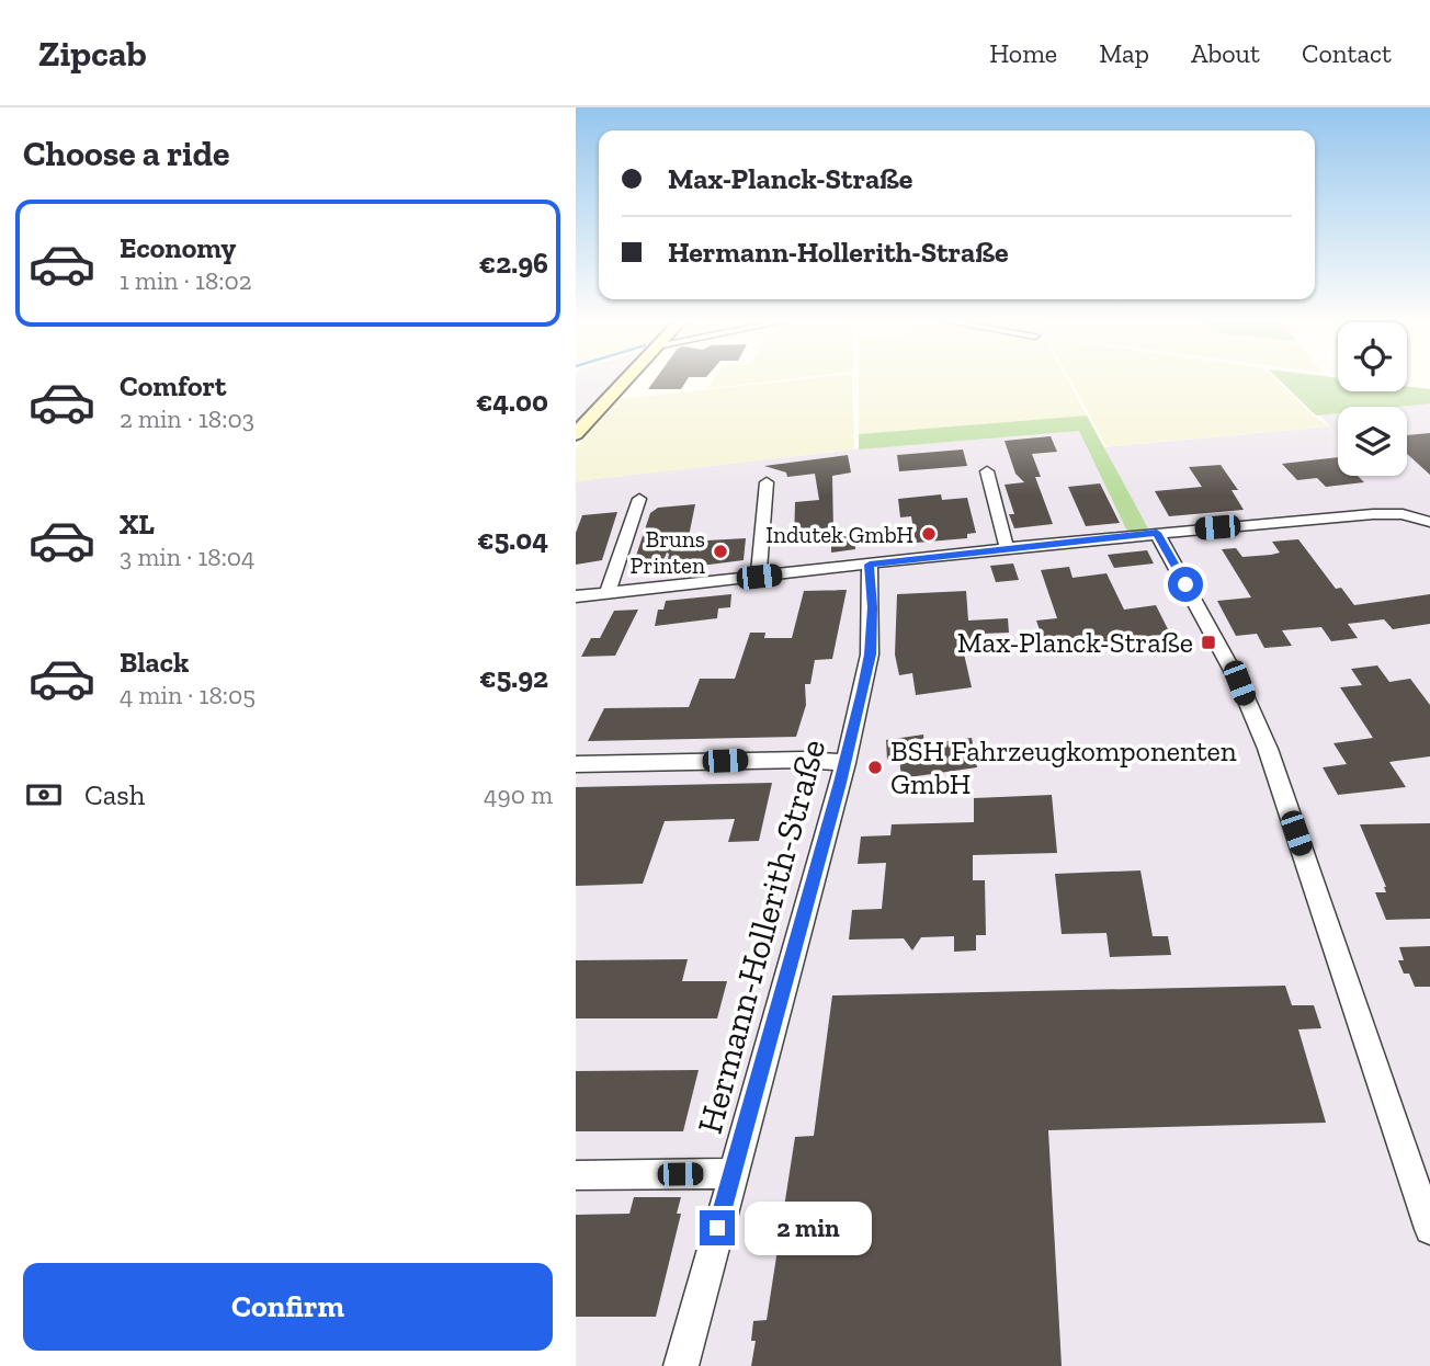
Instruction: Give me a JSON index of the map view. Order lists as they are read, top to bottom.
{
  "streets": {
    "street": ["Hermann-Hollerith-Straße"]
  },
  "places": {
    "other": ["Indutek GmbH", "Bruns Printen", "BSH Fahrzeugkomponenten GmbH"],
    "transit": ["Max-Planck-Straße"]
  },
  "page": {
    "header": "Zipcab",
    "nav": [
      "Home",
      "Map",
      "About",
      "Contact"
    ],
    "heading": "Choose a ride",
    "banner": ["Max-Planck-Straße", "Hermann-Hollerith-Straße"],
    "list": [
      {
        "name": "Economy",
        "note": "1 min · 18:02",
        "value": "€2.96"
      },
      {
        "name": "Comfort",
        "note": "2 min · 18:03",
        "value": "€4.00"
      },
      {
        "name": "XL",
        "note": "3 min · 18:04",
        "value": "€5.04"
      },
      {
        "name": "Black",
        "note": "4 min · 18:05",
        "value": "€5.92"
      }
    ],
    "pay": ["Cash", "490 m"],
    "bubble": "2 min",
    "buttons": "Confirm"
  }
}
